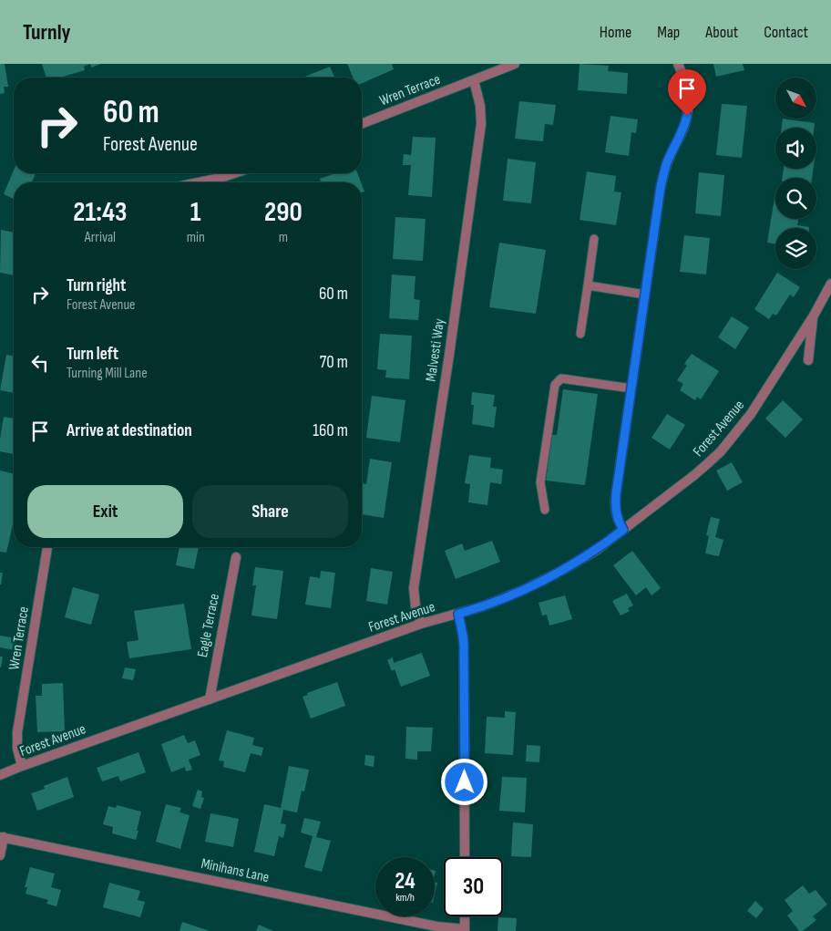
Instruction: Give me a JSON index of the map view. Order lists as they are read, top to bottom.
{
  "streets": {
    "street": [
      "Wren Terrace",
      "Malvesti Way",
      "Forest Avenue",
      "Eagle Terrace",
      "Minihans Lane"
    ]
  },
  "crossings": [
    ["Wren Terrace", "Malvesti Way"],
    ["Wren Terrace", "Forest Avenue"],
    ["Malvesti Way", "Forest Avenue"],
    ["Forest Avenue", "Eagle Terrace"]
  ],
  "north": "bottom right",
  "page": {
    "header": "Turnly",
    "nav": [
      "Home",
      "Map",
      "About",
      "Contact"
    ],
    "turn": ["60 m", "Forest Avenue"],
    "eta": [
      "21:43",
      "Arrival",
      "1",
      "min",
      "290",
      "m"
    ],
    "list": [
      {
        "name": "Turn right",
        "note": "Forest Avenue",
        "value": "60 m"
      },
      {
        "name": "Turn left",
        "note": "Turning Mill Lane",
        "value": "70 m"
      },
      {
        "name": "Arrive at destination",
        "value": "160 m"
      }
    ],
    "buttons": ["Exit", "Share"],
    "speed": "24 km/h",
    "limit": "30"
  }
}
